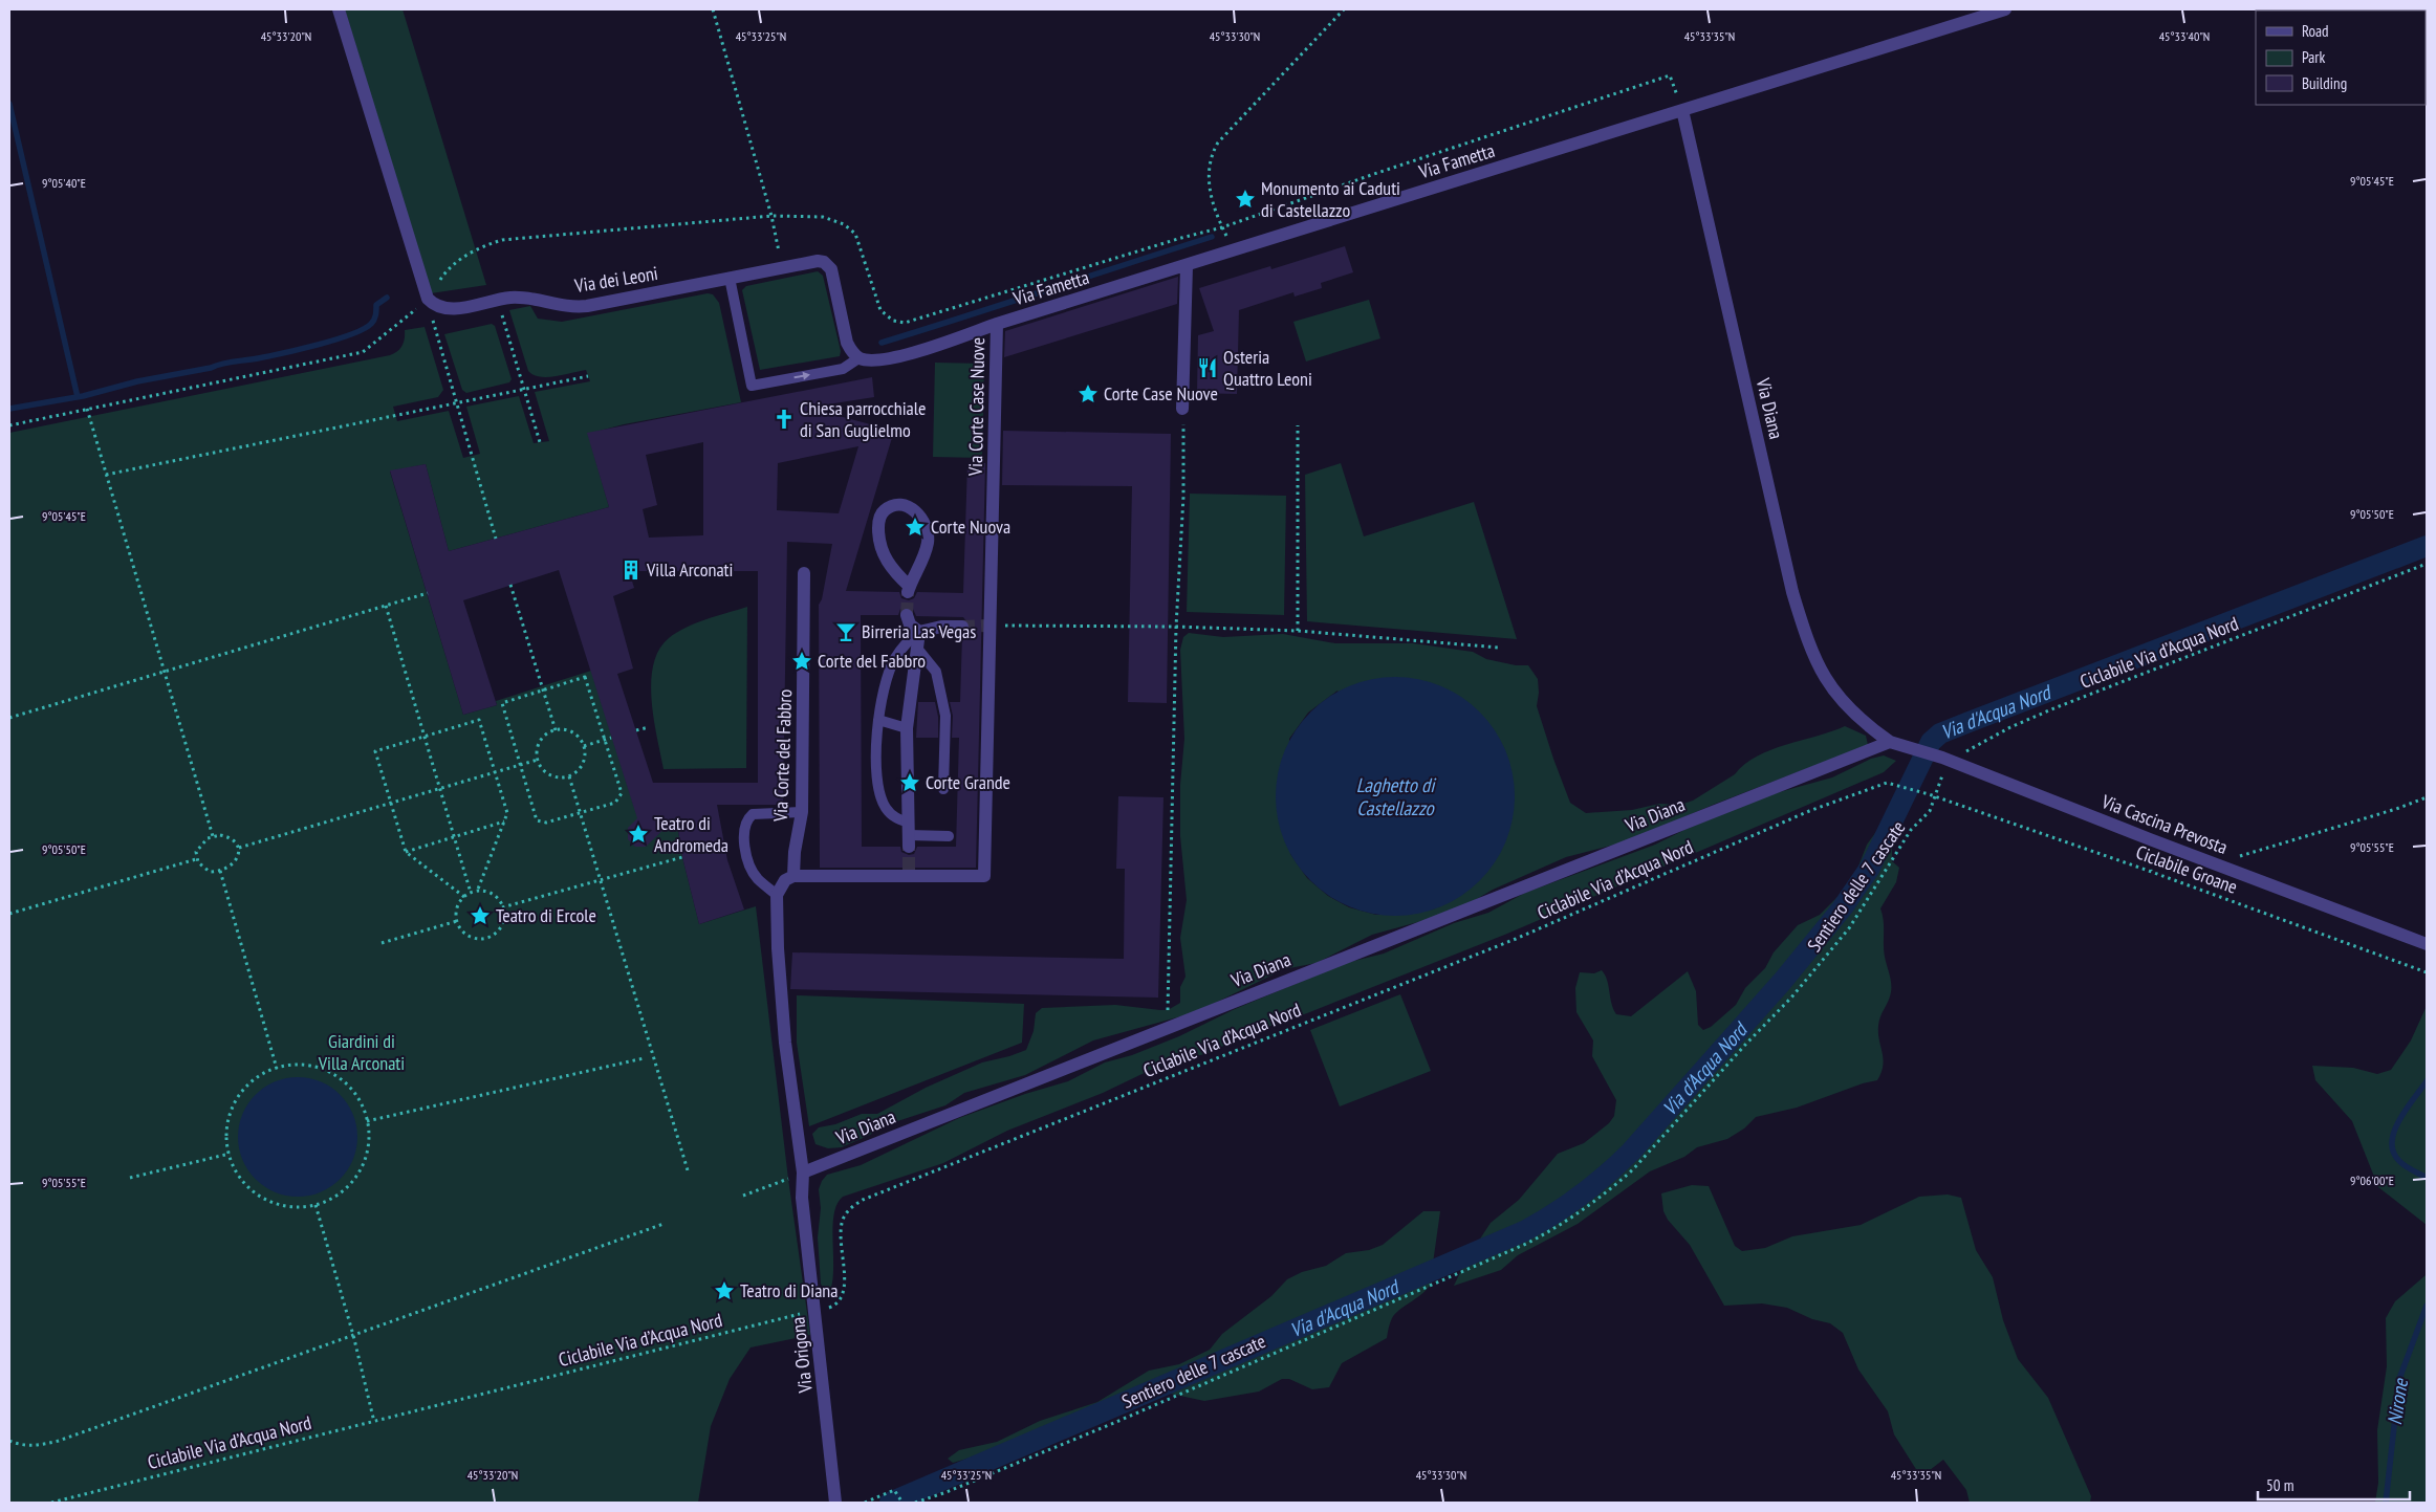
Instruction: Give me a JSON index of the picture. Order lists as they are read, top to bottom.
{
  "streets": {
    "street": [
      "Via Fametta",
      "Via dei Leoni",
      "Via Corte Case Nuove",
      "Via Diana",
      "Via Corte del Fabbro",
      "Via Cascina Prevosta",
      "Via Origona"
    ],
    "path": ["Ciclabile Via d’Acqua Nord", "Ciclabile Groane", "Sentiero delle 7 cascate"]
  },
  "crossings": [
    ["Via Fametta", "Via dei Leoni"],
    ["Via Fametta", "Via Corte Case Nuove"],
    ["Via Fametta", "Via Diana"],
    ["Via Corte Case Nuove", "Via Corte del Fabbro"],
    ["Via Diana", "Via Cascina Prevosta"],
    ["Via Diana", "Via Origona"],
    ["Ciclabile Via d’Acqua Nord", "Via Cascina Prevosta"],
    ["Ciclabile Via d’Acqua Nord", "Ciclabile Groane"],
    ["Ciclabile Via d’Acqua Nord", "Sentiero delle 7 cascate"],
    ["Ciclabile Via d’Acqua Nord", "Via Origona"],
    ["Ciclabile Groane", "Sentiero delle 7 cascate"]
  ],
  "water": ["Via d'Acqua Nord", "Laghetto di Castellazzo", "Nirone"],
  "parks": ["Giardini di Villa Arconati"],
  "places": {
    "place": [
      "Monumento ai Caduti di Castellazzo",
      "Corte Case Nuove",
      "Corte Nuova",
      "Corte del Fabbro",
      "Corte Grande",
      "Teatro di Andromeda",
      "Teatro di Ercole",
      "Teatro di Diana"
    ],
    "restaurant": ["Osteria Quattro Leoni"],
    "church": ["Chiesa parrocchiale di San Guglielmo"],
    "building": ["Villa Arconati"],
    "bar": ["Birreria Las Vegas"]
  },
  "legend": ["Road", "Park", "Building"],
  "scale_bar": "50 m",
  "coordinates": [
    "45°33'20\"N",
    "45°33'25\"N",
    "45°33'30\"N",
    "45°33'35\"N",
    "45°33'40\"N",
    "9°05'45\"E",
    "9°05'40\"E",
    "9°05'50\"E",
    "9°05'55\"E",
    "9°06'00\"E"
  ]
}
